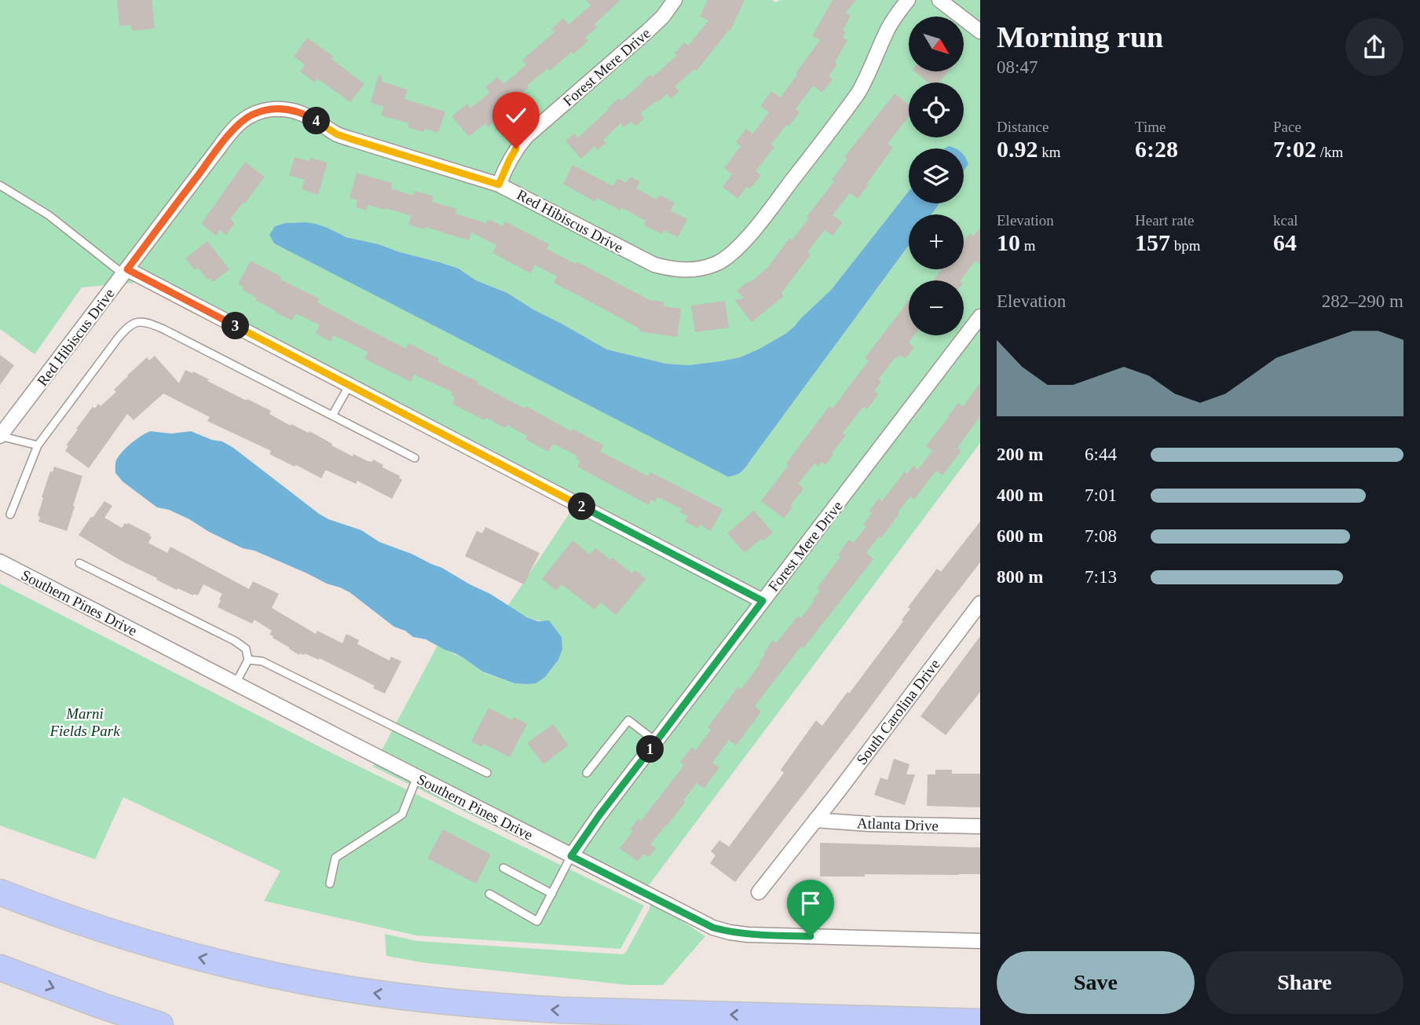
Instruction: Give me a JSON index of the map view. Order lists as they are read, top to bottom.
{
  "streets": {
    "street": [
      "Forest Mere Drive",
      "Red Hibiscus Drive",
      "Southern Pines Drive",
      "South Carolina Drive",
      "Atlanta Drive"
    ]
  },
  "crossings": [
    ["Forest Mere Drive", "Red Hibiscus Drive"],
    ["Forest Mere Drive", "Southern Pines Drive"],
    ["South Carolina Drive", "Atlanta Drive"]
  ],
  "parks": ["Marni Fields Park"],
  "north": "bottom right",
  "page": {
    "heading": ["Morning run", "08:47"],
    "map_buttons": ["+", "−"],
    "stats": [
      ["Distance", "0.92 km"],
      ["Time", "6:28"],
      ["Pace", "7:02 /km"],
      ["Elevation", "10 m"],
      ["Heart rate", "157 bpm"],
      ["kcal", "64"]
    ],
    "pins": [
      "4",
      "3",
      "2",
      "1"
    ],
    "chart": ["Elevation", "282–290 m"],
    "list": [
      {
        "name": "200 m",
        "note": "6:44"
      },
      {
        "name": "400 m",
        "note": "7:01"
      },
      {
        "name": "600 m",
        "note": "7:08"
      },
      {
        "name": "800 m",
        "note": "7:13"
      }
    ],
    "buttons": ["Save", "Share"]
  }
}
